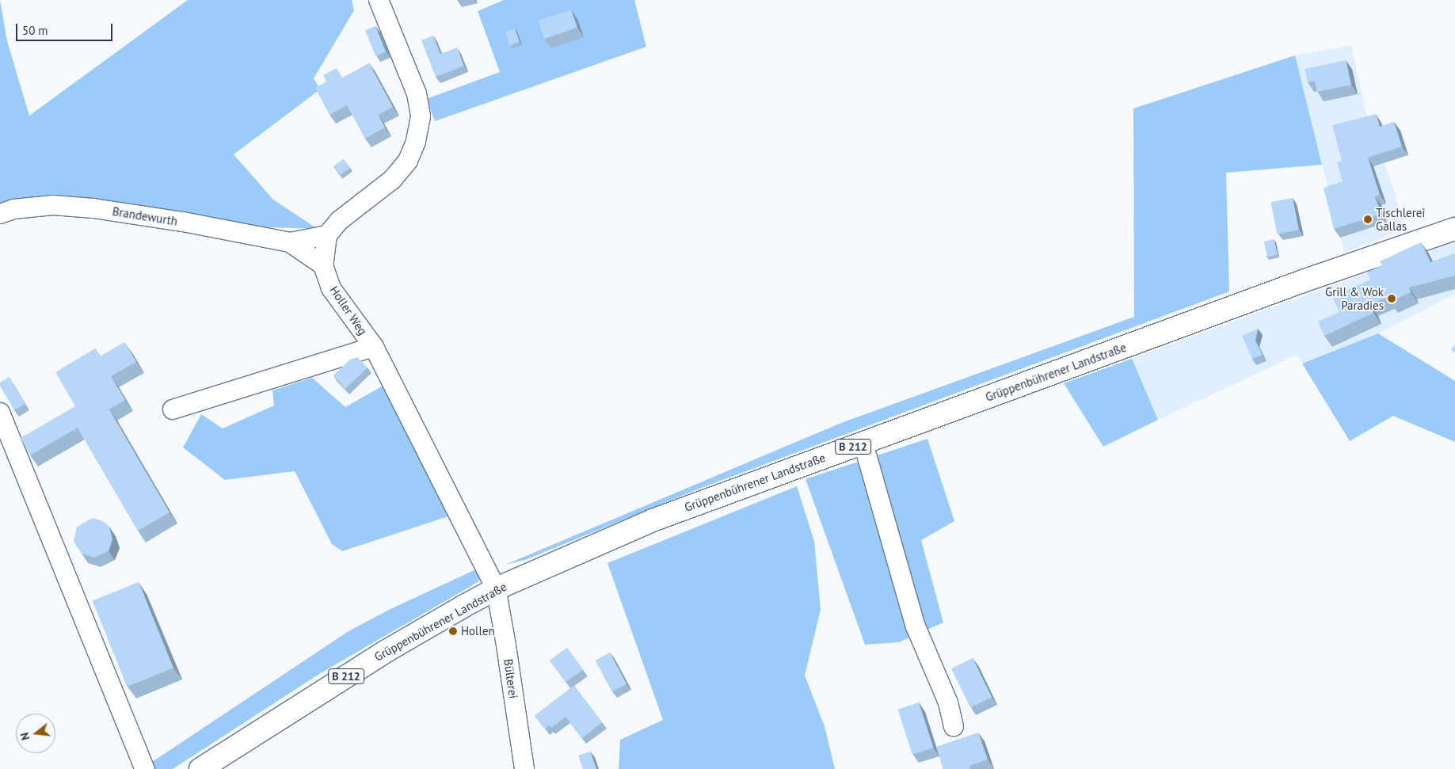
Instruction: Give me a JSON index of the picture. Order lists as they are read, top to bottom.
{
  "streets": {
    "main road": ["Grüppenbührener Landstraße", "B 212"],
    "street": ["Brandewurth", "Holler Weg", "Bülterei"]
  },
  "crossings": [
    ["Brandewurth", "Holler Weg"],
    ["Holler Weg", "Grüppenbührener Landstraße"],
    ["Holler Weg", "Bülterei"],
    ["Grüppenbührener Landstraße", "Bülterei"]
  ],
  "places": ["Tischlerei Gallas", "Grill & Wok Paradies", "Hollen"],
  "scale_bar": "50 m",
  "north": "left"
}
